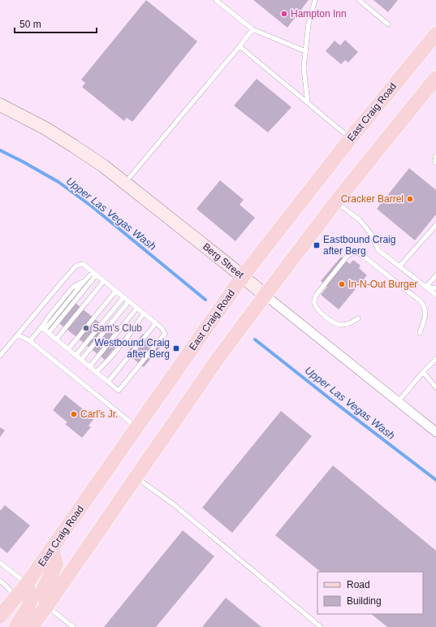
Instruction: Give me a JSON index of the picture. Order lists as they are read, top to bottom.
{
  "streets": {
    "main road": ["East Craig Road"],
    "street": ["Berg Street"]
  },
  "crossings": [
    ["East Craig Road", "Berg Street"]
  ],
  "water": ["Upper Las Vegas Wash"],
  "places": {
    "other": [
      "Hampton Inn",
      "Cracker Barrel",
      "In-N-Out Burger",
      "Sam's Club",
      "Carl's Jr."
    ],
    "transit": ["Eastbound Craig after Berg", "Westbound Craig after Berg"]
  },
  "legend": ["Road", "Building"],
  "scale_bar": "50 m"
}
